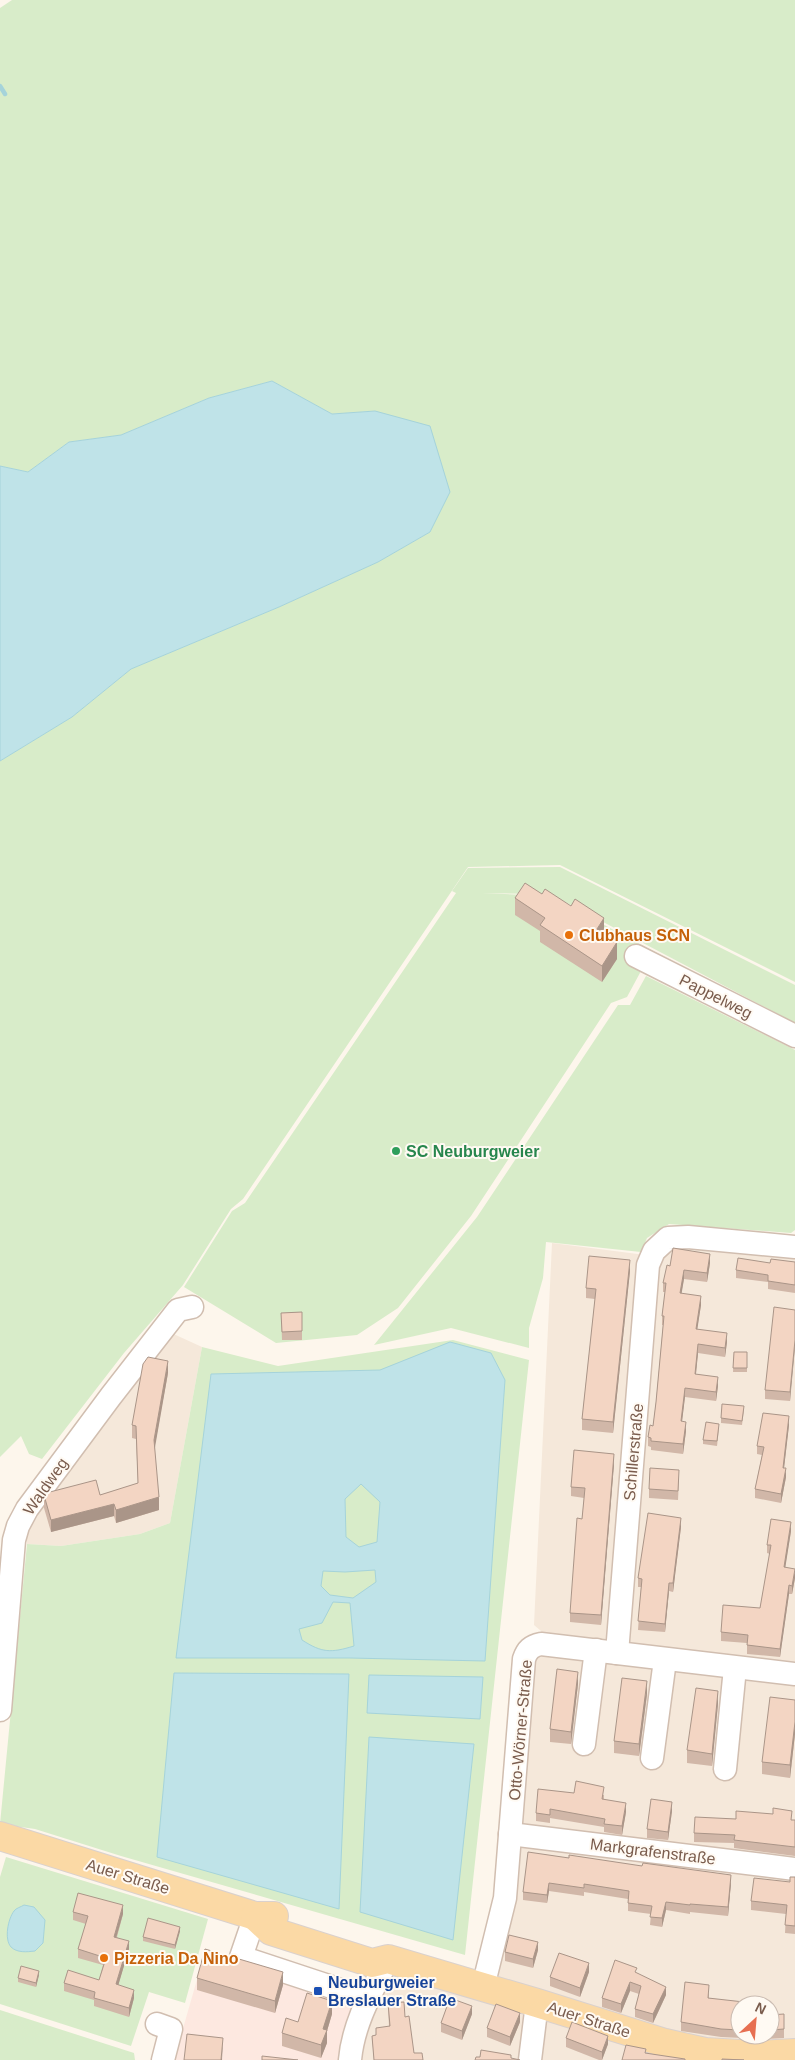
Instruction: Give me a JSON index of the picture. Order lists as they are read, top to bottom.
{
  "streets": {
    "main road": ["Auer Straße"],
    "street": [
      "Pappelweg",
      "Schillerstraße",
      "Waldweg",
      "Otto-Wörner-Straße",
      "Markgrafenstraße"
    ]
  },
  "crossings": [
    ["Schillerstraße", "Otto-Wörner-Straße"],
    ["Otto-Wörner-Straße", "Markgrafenstraße"],
    ["Otto-Wörner-Straße", "Auer Straße"]
  ],
  "places": {
    "other": ["Clubhaus SCN", "SC Neuburgweier", "Pizzeria Da Nino"],
    "transit": ["Neuburgweier Breslauer Straße"]
  },
  "north": "top right"
}
